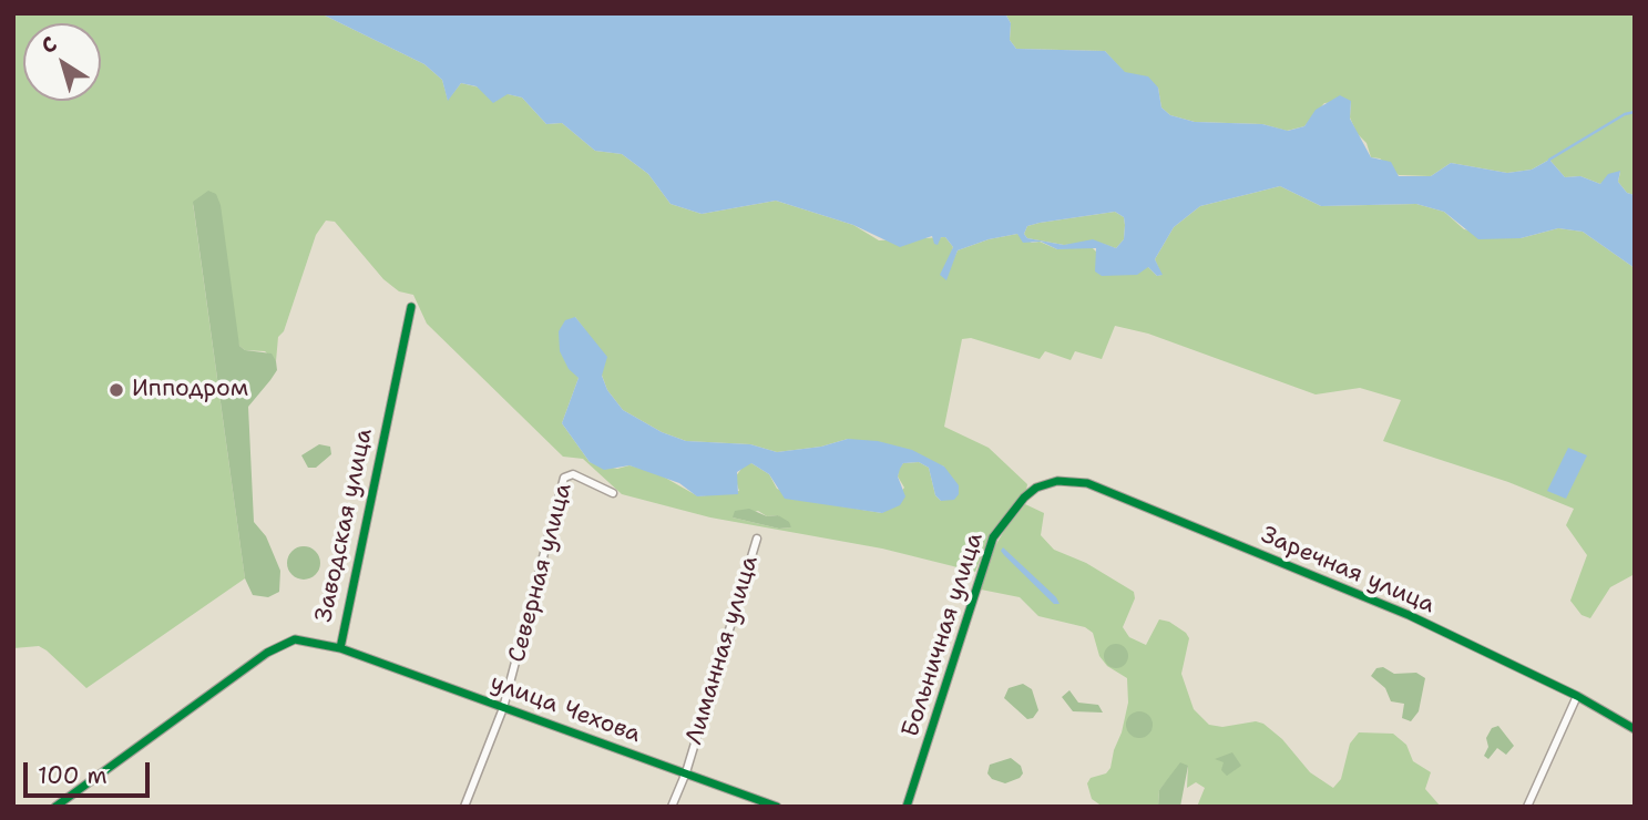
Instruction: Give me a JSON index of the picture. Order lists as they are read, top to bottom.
{
  "streets": {
    "street": [
      "Заводская улица",
      "Заречная улица",
      "Северная улица",
      "Больничная улица",
      "Лиманная улица",
      "улица Чехова"
    ]
  },
  "crossings": [
    ["Заводская улица", "улица Чехова"],
    ["Заречная улица", "Больничная улица"],
    ["Северная улица", "улица Чехова"],
    ["Лиманная улица", "улица Чехова"]
  ],
  "places": ["Ипподром"],
  "scale_bar": "100 m",
  "north": "top left"
}
